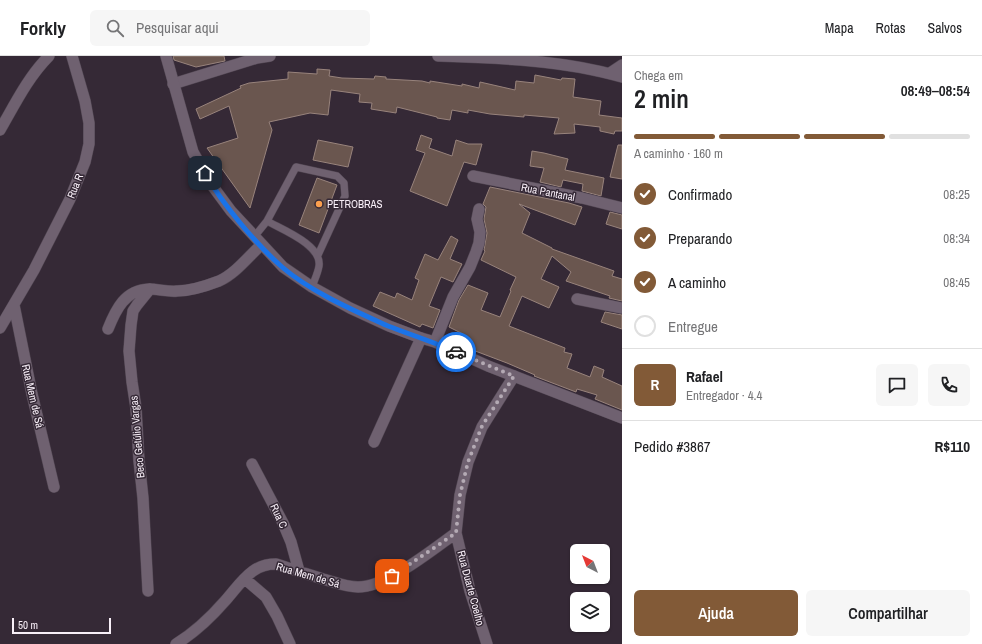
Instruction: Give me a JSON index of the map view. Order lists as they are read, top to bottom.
{
  "streets": {
    "street": [
      "Rua R",
      "Rua Pantanal",
      "Rua Mem de Sá",
      "Beco Getúlio Vargas",
      "Rua C",
      "Rua Duarte Coelho"
    ]
  },
  "crossings": [
    ["Rua R", "Rua Mem de Sá"],
    ["Rua Mem de Sá", "Rua C"],
    ["Rua Mem de Sá", "Rua Duarte Coelho"]
  ],
  "places": ["PETROBRAS"],
  "scale_bar": "50 m",
  "north": "top left",
  "page": {
    "header": "Forkly",
    "search": "Pesquisar aqui",
    "nav": ["Mapa", "Rotas", "Salvos"],
    "heading": ["2 min", "Chega em", "08:49–08:54"],
    "panel": [
      "Rafael",
      "Entregador · 4.4",
      "Pedido #3867",
      "R$110"
    ],
    "bar": "A caminho · 160 m",
    "list": [
      ["Confirmado", "08:25"],
      ["Preparando", "08:34"],
      ["A caminho", "08:45"],
      "Entregue"
    ],
    "round": "R",
    "buttons": ["Ajuda", "Compartilhar"],
    "scale": "50 m"
  }
}
